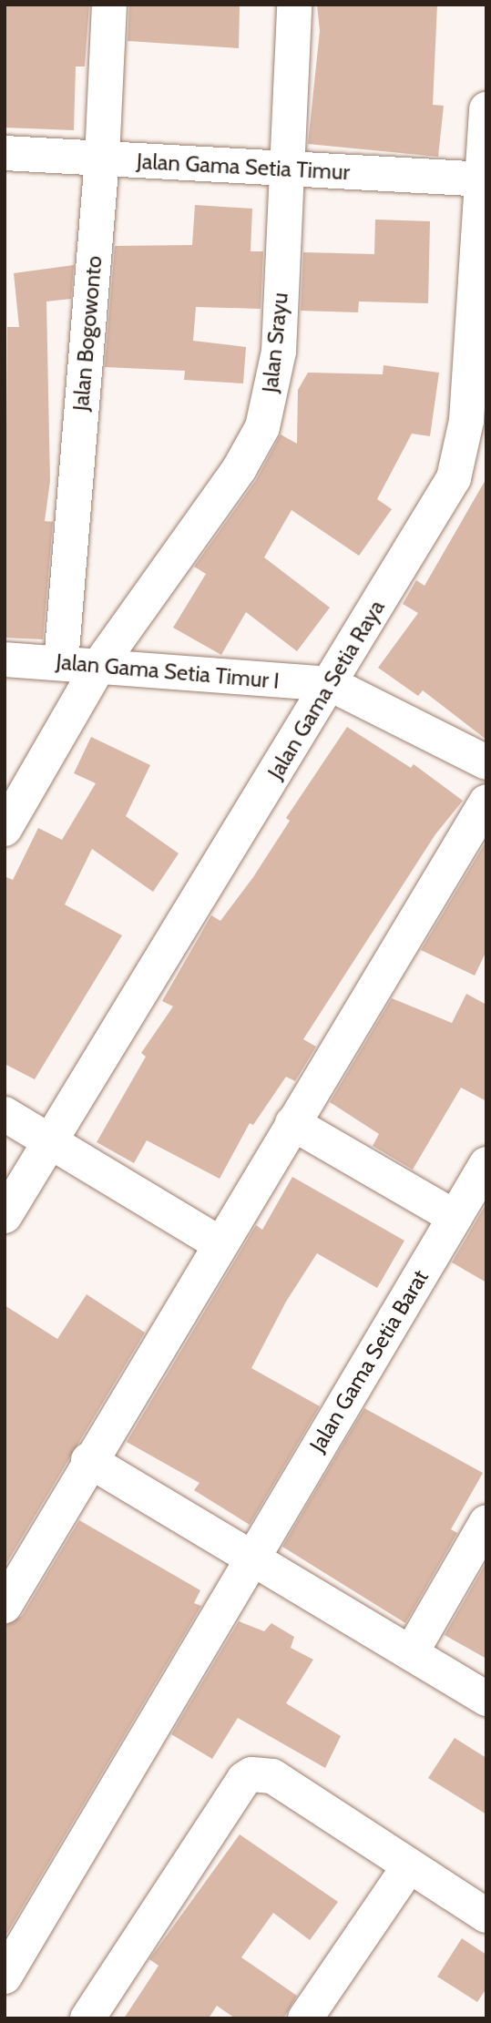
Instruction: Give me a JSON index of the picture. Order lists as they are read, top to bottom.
{
  "streets": {
    "street": [
      "Jalan Gama Setia Timur",
      "Jalan Bogowonto",
      "Jalan Srayu",
      "Jalan Gama Setia Timur I",
      "Jalan Gama Setia Raya",
      "Jalan Gama Setia Barat"
    ]
  },
  "crossings": [
    ["Jalan Gama Setia Timur", "Jalan Bogowonto"],
    ["Jalan Gama Setia Timur", "Jalan Srayu"],
    ["Jalan Gama Setia Timur", "Jalan Gama Setia Raya"],
    ["Jalan Bogowonto", "Jalan Gama Setia Timur I"],
    ["Jalan Srayu", "Jalan Gama Setia Timur I"],
    ["Jalan Gama Setia Timur I", "Jalan Gama Setia Raya"]
  ]
}
